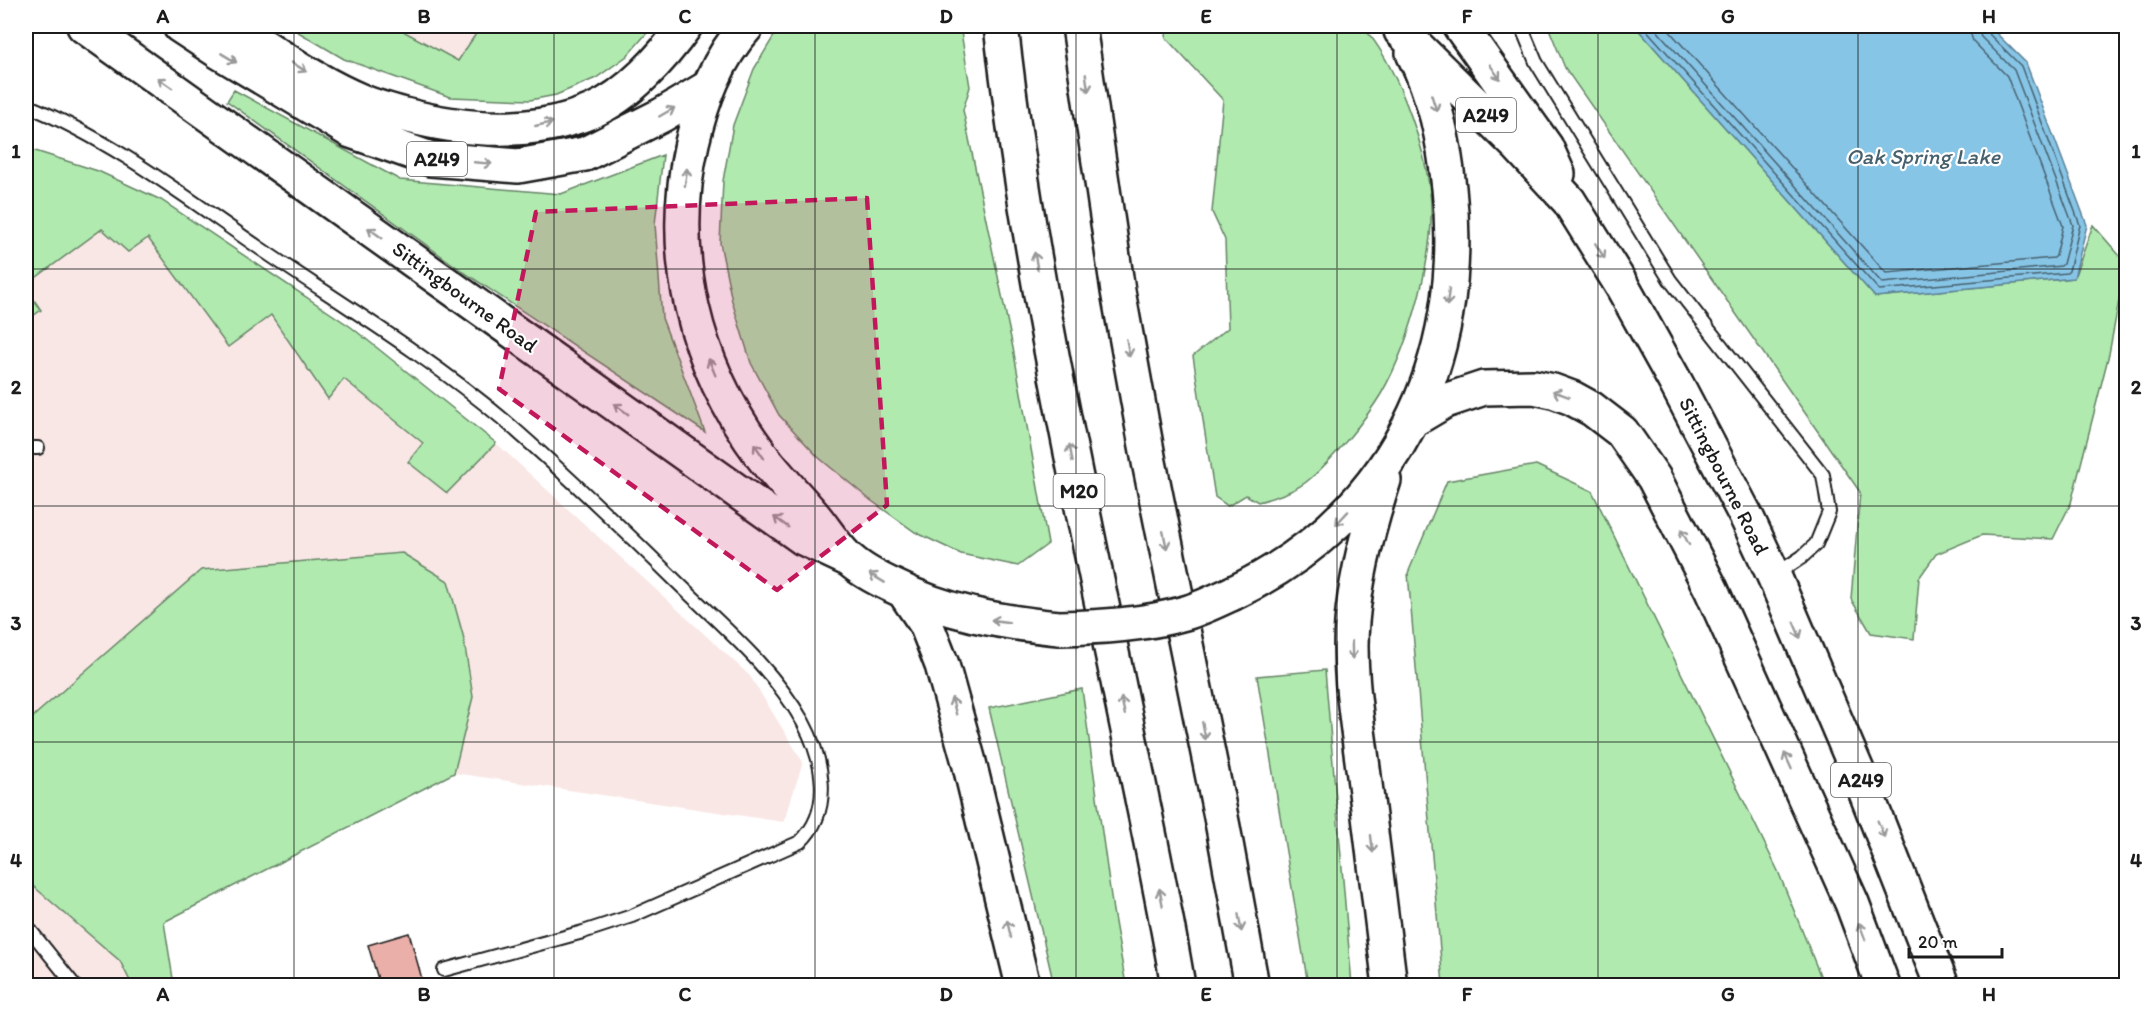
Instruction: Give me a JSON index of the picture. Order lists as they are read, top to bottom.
{
  "streets": {
    "highway": ["A249", "Sittingbourne Road", "M20"]
  },
  "water": ["Oak Spring Lake"],
  "scale_bar": "20 m",
  "grid": {
    "columns": [
      "A",
      "B",
      "C",
      "D",
      "E",
      "F",
      "G",
      "H"
    ],
    "rows": [
      "1",
      "2",
      "3",
      "4"
    ]
  }
}
